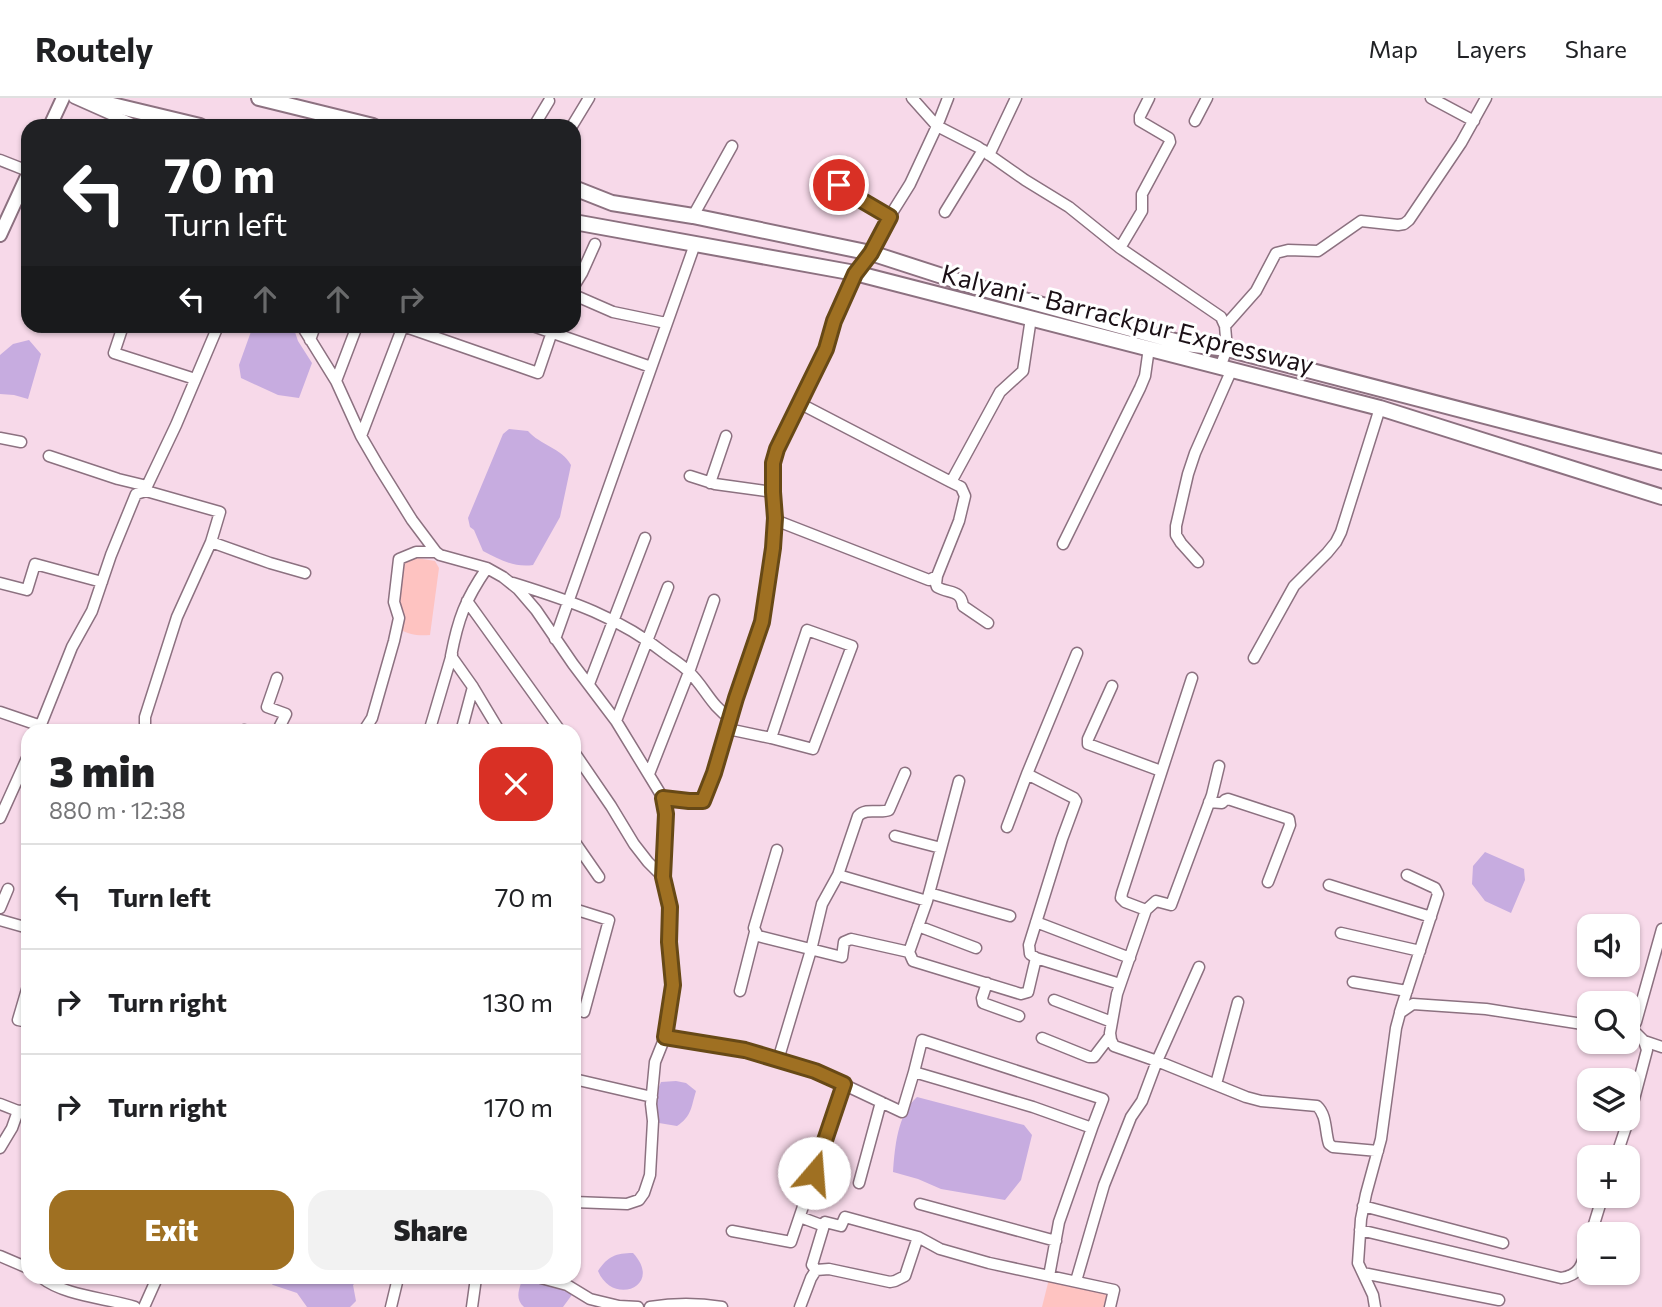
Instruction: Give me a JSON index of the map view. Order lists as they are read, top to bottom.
{
  "streets": {
    "highway": ["Kalyani - Barrackpur Expressway"]
  },
  "page": {
    "header": "Routely",
    "nav": ["Map", "Layers", "Share"],
    "turn": ["70 m", "Turn left"],
    "heading": ["3 min", "880 m · 12:38"],
    "list": [
      {
        "name": "Turn left",
        "value": "70 m"
      },
      {
        "name": "Turn right",
        "value": "130 m"
      },
      {
        "name": "Turn right",
        "value": "170 m"
      }
    ],
    "map_buttons": ["+", "−"],
    "buttons": ["Exit", "Share"]
  }
}
